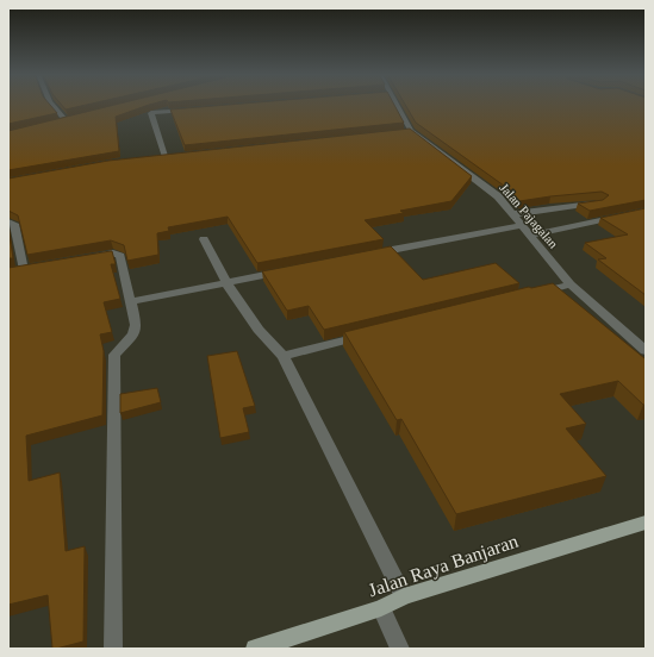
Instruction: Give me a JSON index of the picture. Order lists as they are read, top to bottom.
{
  "streets": {
    "main road": ["Jalan Raya Banjaran"],
    "street": ["Jalan Pajagalan"]
  }
}
